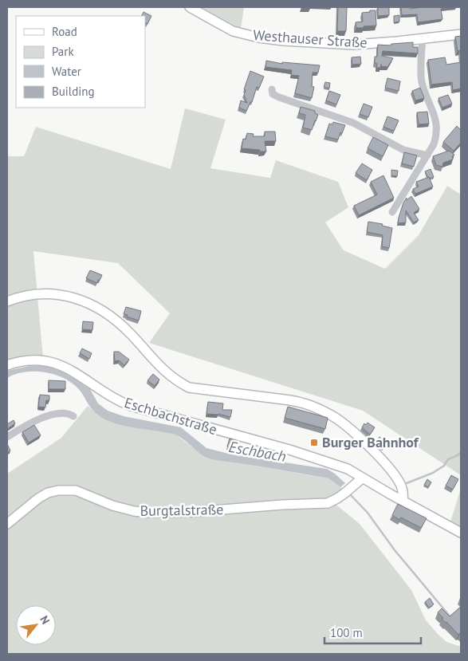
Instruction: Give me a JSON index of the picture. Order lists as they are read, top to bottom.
{
  "streets": {
    "main road": ["Westhauser Straße", "Eschbachstraße", "Burgtalstraße"]
  },
  "crossings": [
    ["Eschbachstraße", "Burgtalstraße"]
  ],
  "water": ["Eschbach"],
  "places": {
    "transit": ["Burger Bahnhof"]
  },
  "legend": [
    "Road",
    "Park",
    "Water",
    "Building"
  ],
  "scale_bar": "100 m",
  "north": "top right"
}
